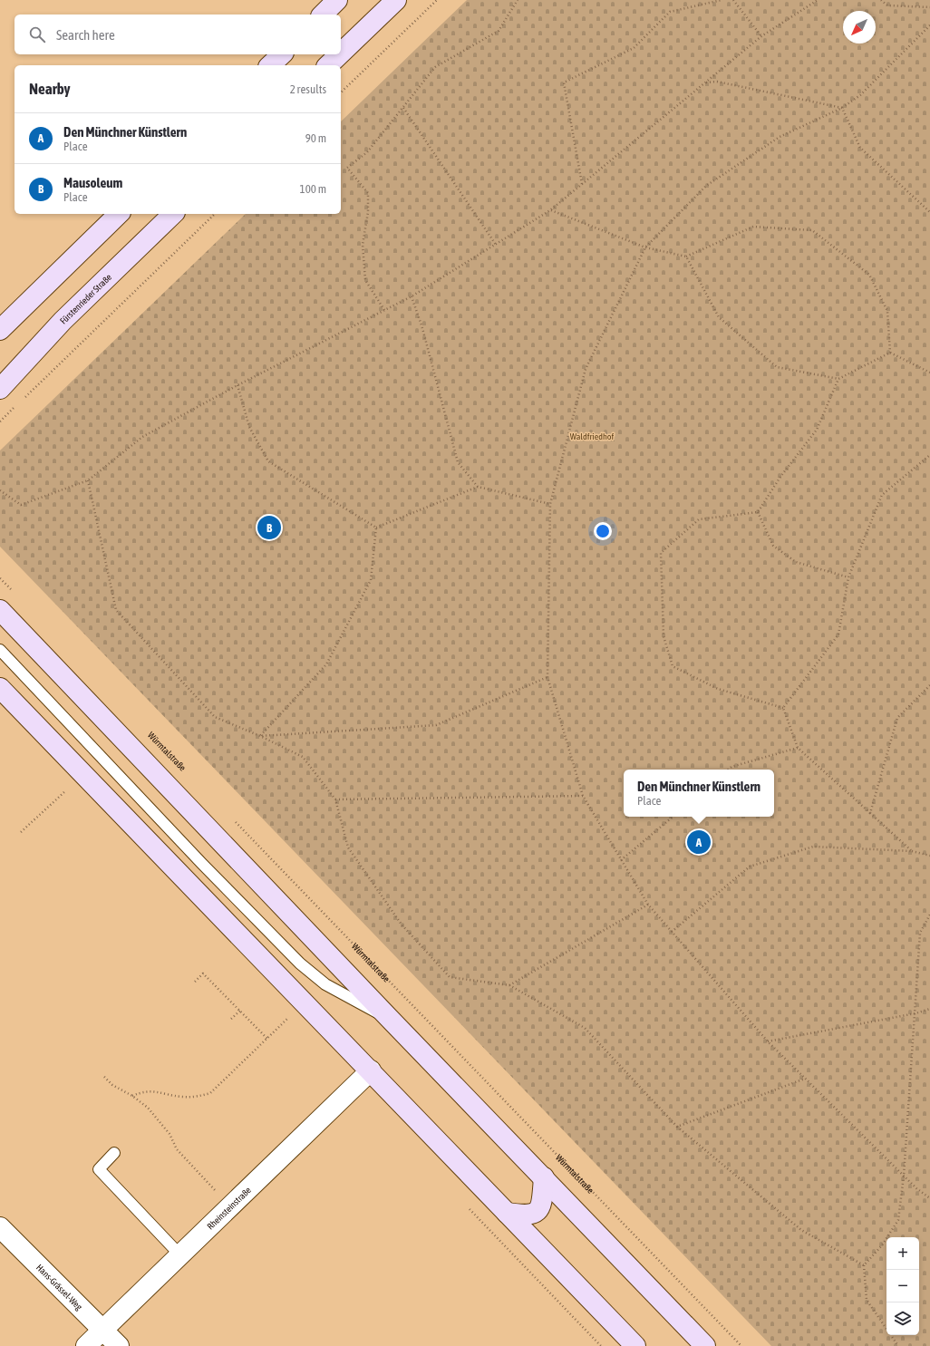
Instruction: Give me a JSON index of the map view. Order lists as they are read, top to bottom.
{
  "streets": {
    "main road": ["Fürstenrieder Straße"],
    "street": ["Rheinsteinstraße", "Hans-Grässel-Weg"],
    "path": ["Würmtalstraße"]
  },
  "crossings": [
    ["Rheinsteinstraße", "Hans-Grässel-Weg"]
  ],
  "parks": ["Waldfriedhof"],
  "north": "bottom left",
  "page": {
    "search": "Search here",
    "heading": ["Nearby", "2 results"],
    "list": [
      {
        "mark": "A",
        "name": "Den Münchner Künstlern",
        "note": "Place",
        "value": "90 m"
      },
      {
        "mark": "B",
        "name": "Mausoleum",
        "note": "Place",
        "value": "100 m"
      }
    ],
    "pins": ["B", "A"],
    "popup": ["Den Münchner Künstlern", "Place"],
    "map_buttons": ["+", "−"]
  }
}
